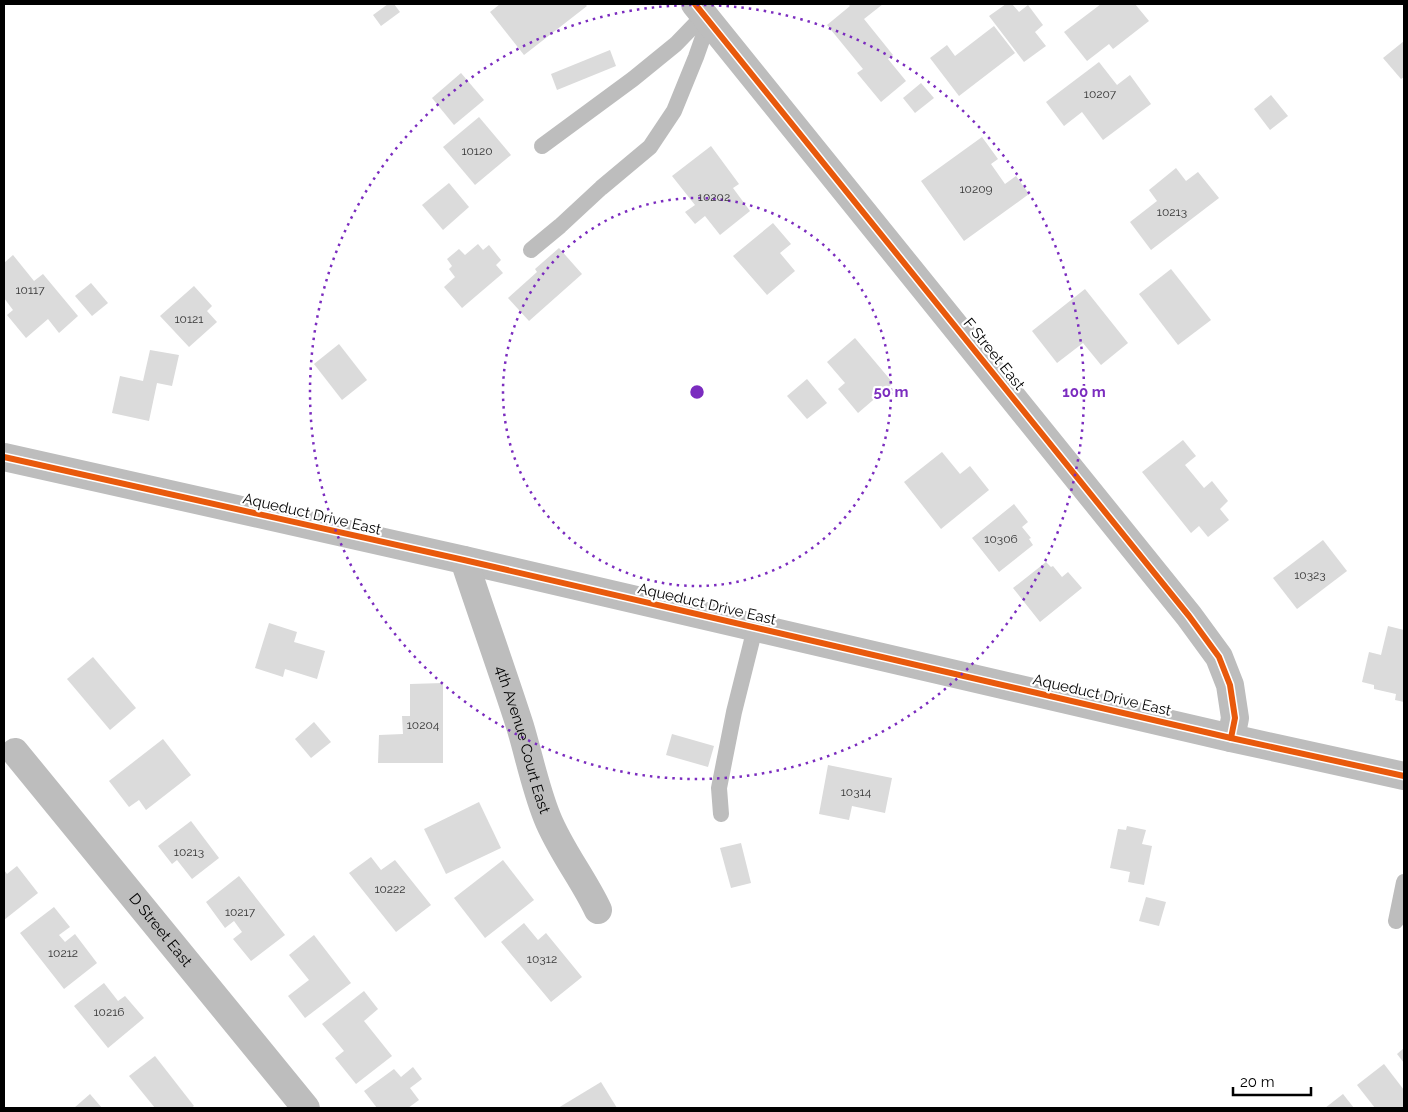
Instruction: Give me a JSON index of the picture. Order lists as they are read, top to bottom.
{
  "streets": {
    "street": [
      "F Street East",
      "Aqueduct Drive East",
      "4th Avenue Court East",
      "D Street East"
    ]
  },
  "crossings": [
    ["F Street East", "Aqueduct Drive East"],
    ["Aqueduct Drive East", "4th Avenue Court East"]
  ],
  "house_numbers": [
    "10207",
    "10120",
    "10209",
    "10202",
    "10213",
    "10117",
    "10121",
    "10306",
    "10323",
    "10204",
    "10314",
    "10213",
    "10222",
    "10217",
    "10212",
    "10312",
    "10216"
  ],
  "scale_bar": "20 m",
  "rings": ["50 m", "100 m"]
}
